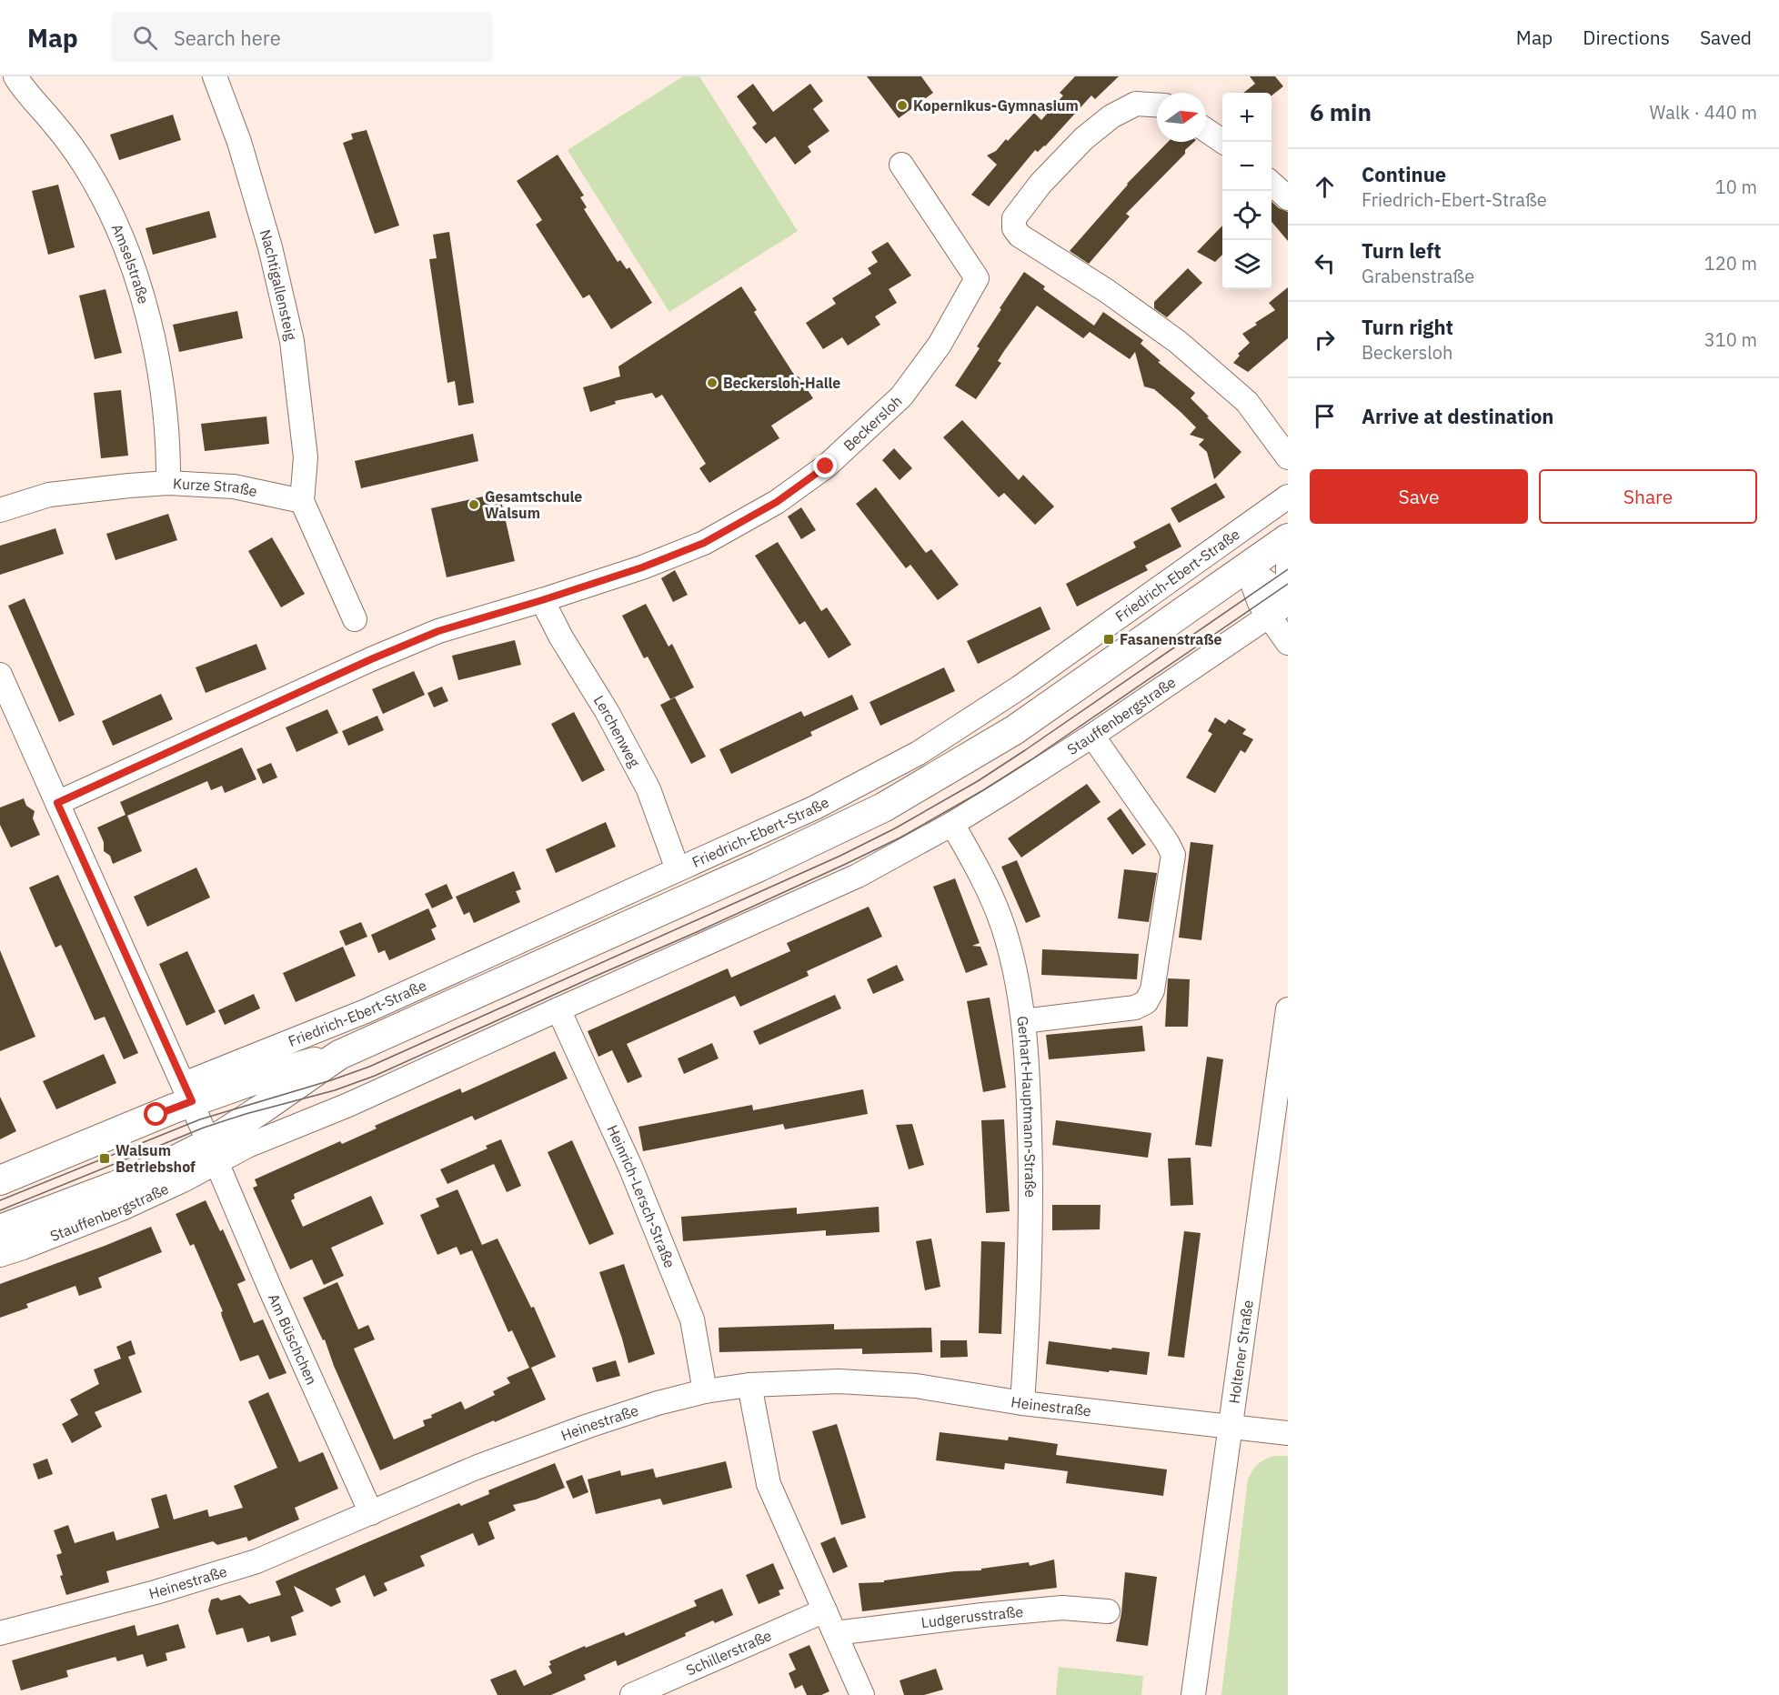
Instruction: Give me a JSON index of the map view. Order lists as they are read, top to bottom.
{
  "streets": {
    "main road": ["Friedrich-Ebert-Straße"],
    "street": [
      "Amselstraße",
      "Nachtigallensteig",
      "Beckersloh",
      "Kurze Straße",
      "Stauffenbergstraße",
      "Lerchenweg",
      "Gerhart-Hauptmann-Straße",
      "Heinrich-Lersch-Straße",
      "Am Büschchen",
      "Holtener Straße",
      "Heinestraße",
      "Ludgerusstraße",
      "Schillerstraße"
    ]
  },
  "crossings": [
    ["Amselstraße", "Kurze Straße"],
    ["Nachtigallensteig", "Kurze Straße"],
    ["Beckersloh", "Lerchenweg"],
    ["Beckersloh", "Am Büschchen"],
    ["Friedrich-Ebert-Straße", "Stauffenbergstraße"],
    ["Friedrich-Ebert-Straße", "Lerchenweg"],
    ["Friedrich-Ebert-Straße", "Am Büschchen"],
    ["Stauffenbergstraße", "Gerhart-Hauptmann-Straße"],
    ["Stauffenbergstraße", "Heinrich-Lersch-Straße"],
    ["Stauffenbergstraße", "Am Büschchen"],
    ["Gerhart-Hauptmann-Straße", "Heinestraße"],
    ["Heinrich-Lersch-Straße", "Heinestraße"],
    ["Am Büschchen", "Heinestraße"],
    ["Holtener Straße", "Heinestraße"]
  ],
  "places": {
    "other": ["Kopernikus-Gymnasium", "Beckersloh-Halle", "Gesamtschule Walsum"],
    "transit": ["Fasanenstraße", "Walsum Betriebshof"]
  },
  "north": "right",
  "page": {
    "header": "Map",
    "search": "Search here",
    "nav": ["Map", "Directions", "Saved"],
    "heading": ["6 min", "Walk · 440 m"],
    "map_buttons": ["+", "−"],
    "list": [
      ["Continue", "Friedrich-Ebert-Straße", "10 m"],
      ["Turn left", "Grabenstraße", "120 m"],
      ["Turn right", "Beckersloh", "310 m"],
      "Arrive at destination"
    ],
    "buttons": ["Save", "Share"]
  }
}
